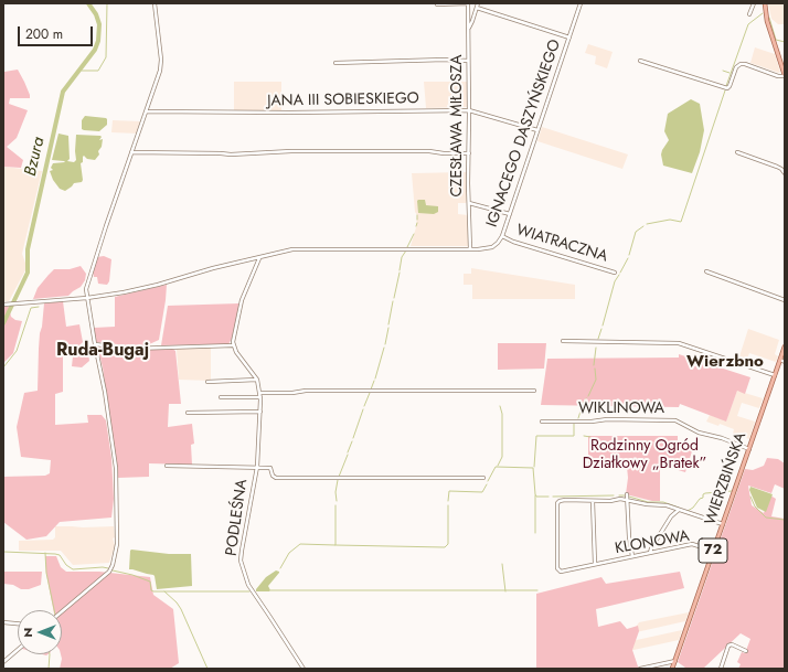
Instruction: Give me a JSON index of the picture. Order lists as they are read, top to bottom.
{
  "streets": {
    "main road": ["WIERZBIŃSKA", "72"],
    "street": [
      "JANA III SOBIESKIEGO",
      "CZESŁAWA MIŁOSZA",
      "IGNACEGO DASZYŃSKIEGO",
      "WIATRACZNA",
      "WIKLINOWA",
      "PODLEŚNA",
      "KLONOWA"
    ]
  },
  "crossings": [
    ["JANA III SOBIESKIEGO", "CZESŁAWA MIŁOSZA"],
    ["JANA III SOBIESKIEGO", "IGNACEGO DASZYŃSKIEGO"],
    ["CZESŁAWA MIŁOSZA", "IGNACEGO DASZYŃSKIEGO"],
    ["IGNACEGO DASZYŃSKIEGO", "WIATRACZNA"],
    ["WIKLINOWA", "WIERZBIŃSKA"],
    ["WIERZBIŃSKA", "KLONOWA"]
  ],
  "districts": ["Ruda-Bugaj", "Wierzbno"],
  "water": ["Bzura"],
  "parks": ["Rodzinny Ogród Działkowy „Bratek”"],
  "scale_bar": "200 m",
  "north": "left"
}
